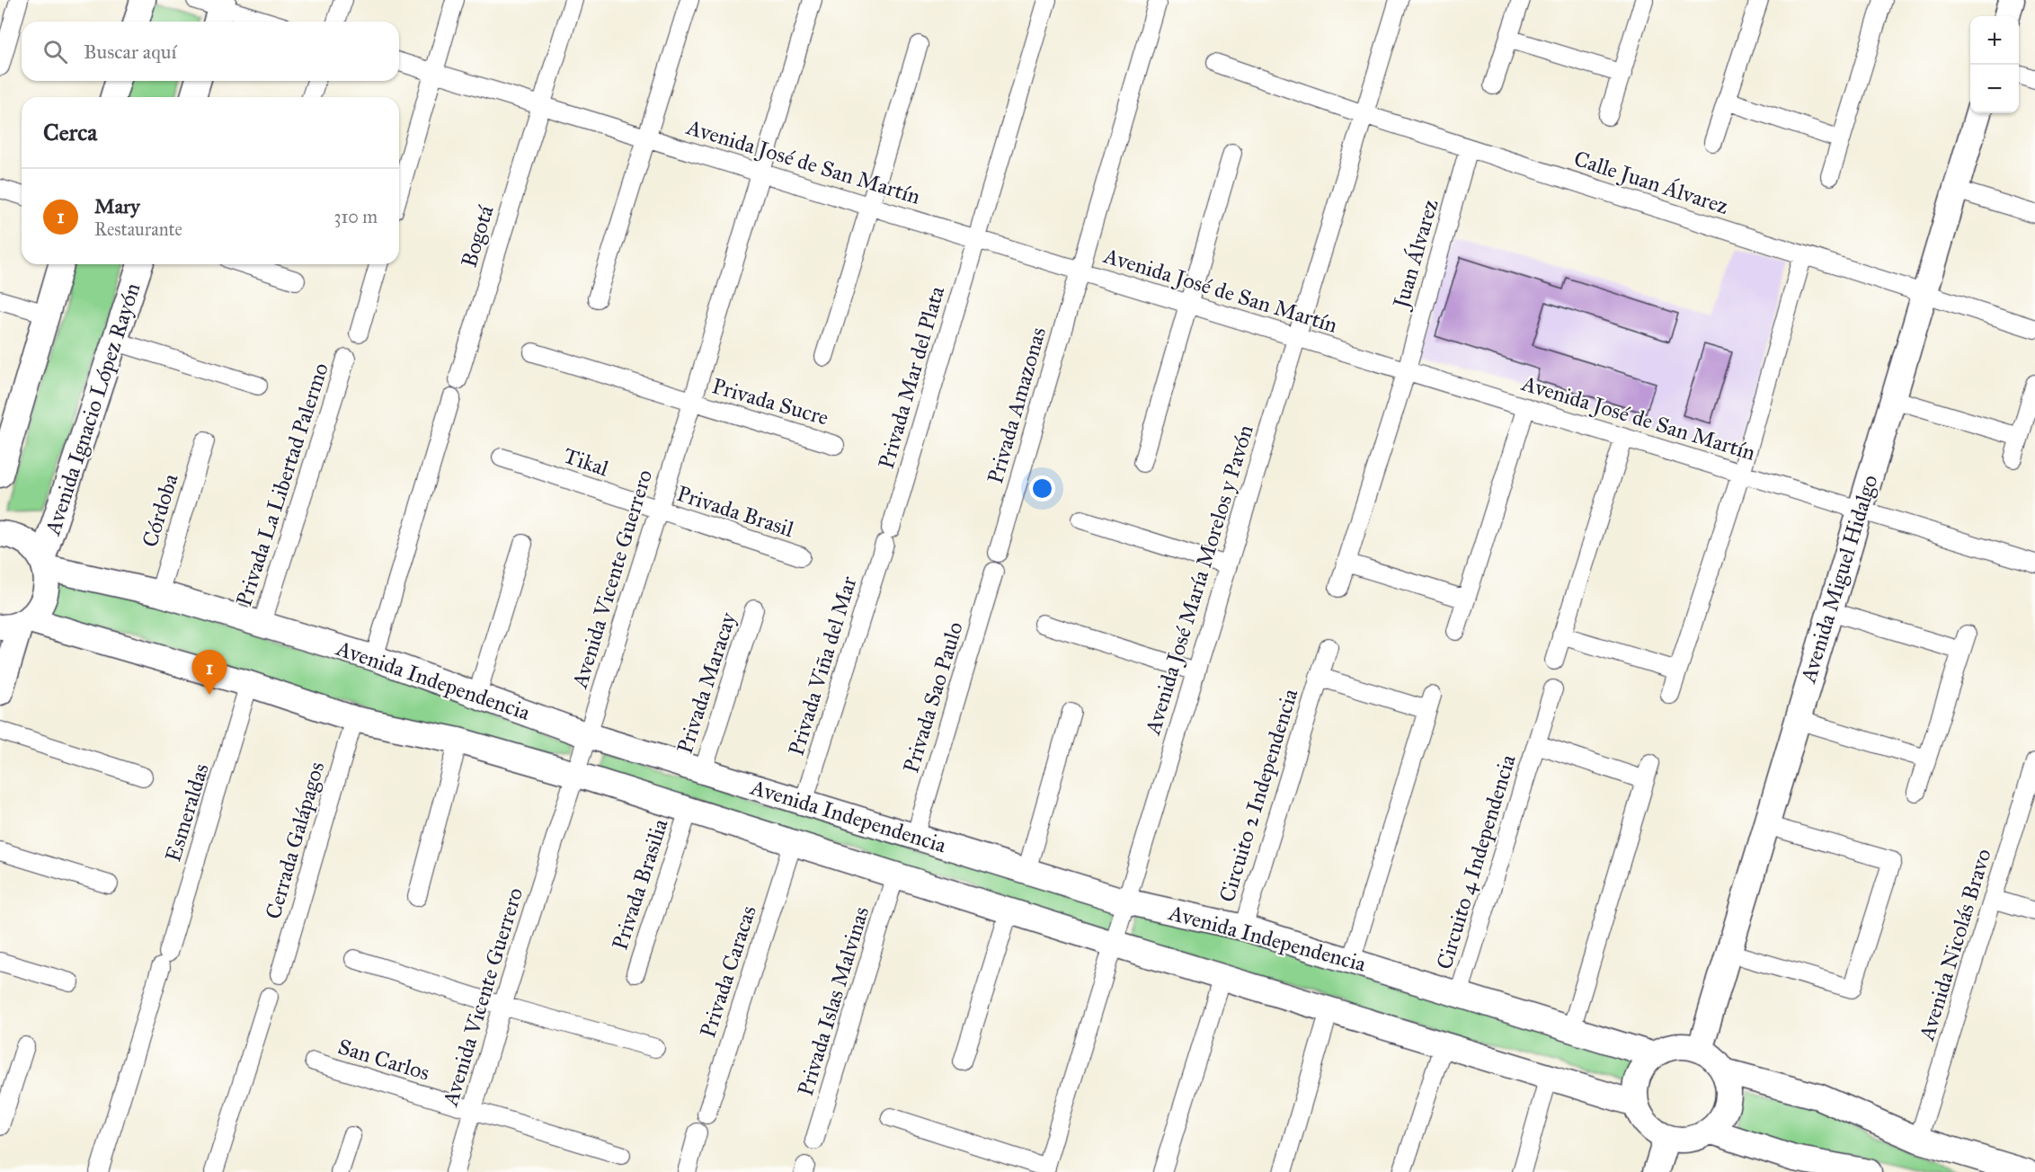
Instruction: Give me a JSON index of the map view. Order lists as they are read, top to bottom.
{
  "streets": {
    "main road": ["Avenida Ignacio López Rayón", "Avenida Miguel Hidalgo", "Avenida Independencia"],
    "street": [
      "Avenida José de San Martín",
      "Calle Juan Álvarez",
      "Bogotá",
      "Juan Álvarez",
      "Privada Mar del Plata",
      "Privada Sucre",
      "Privada Amazonas",
      "Tikal",
      "Privada La Libertad Palermo",
      "Córdoba",
      "Privada Brasil",
      "Avenida Vicente Guerrero",
      "Avenida José María Morelos y Pavón",
      "Privada Viña del Mar",
      "Privada Maracay",
      "Privada Sao Paulo",
      "Circuito 2 Independencia",
      "Esmeraldas",
      "Cerrada Galápagos",
      "Circuito 4 Independencia",
      "Privada Brasilia",
      "Avenida Nicolás Bravo",
      "Privada Caracas",
      "Privada Islas Malvinas",
      "San Carlos"
    ]
  },
  "crossings": [
    ["Avenida José de San Martín", "Bogotá"],
    ["Avenida José de San Martín", "Juan Álvarez"],
    ["Avenida José de San Martín", "Privada Mar del Plata"],
    ["Avenida José de San Martín", "Privada Amazonas"],
    ["Avenida José de San Martín", "Avenida Vicente Guerrero"],
    ["Avenida José de San Martín", "Avenida Miguel Hidalgo"],
    ["Avenida José de San Martín", "Avenida José María Morelos y Pavón"],
    ["Calle Juan Álvarez", "Juan Álvarez"],
    ["Calle Juan Álvarez", "Avenida Miguel Hidalgo"],
    ["Calle Juan Álvarez", "Avenida José María Morelos y Pavón"],
    ["Privada Mar del Plata", "Privada Viña del Mar"],
    ["Privada Sucre", "Avenida Vicente Guerrero"],
    ["Avenida Ignacio López Rayón", "Avenida Independencia"],
    ["Tikal", "Privada Brasil"],
    ["Tikal", "Avenida Vicente Guerrero"],
    ["Privada La Libertad Palermo", "Avenida Independencia"],
    ["Córdoba", "Avenida Independencia"],
    ["Privada Brasil", "Avenida Vicente Guerrero"],
    ["Avenida Vicente Guerrero", "Avenida Independencia"],
    ["Avenida Vicente Guerrero", "San Carlos"],
    ["Avenida Miguel Hidalgo", "Avenida Independencia"],
    ["Avenida José María Morelos y Pavón", "Avenida Independencia"],
    ["Privada Viña del Mar", "Avenida Independencia"],
    ["Avenida Independencia", "Privada Maracay"],
    ["Avenida Independencia", "Privada Sao Paulo"],
    ["Avenida Independencia", "Circuito 2 Independencia"],
    ["Avenida Independencia", "Esmeraldas"],
    ["Avenida Independencia", "Cerrada Galápagos"],
    ["Avenida Independencia", "Circuito 4 Independencia"],
    ["Avenida Independencia", "Privada Brasilia"],
    ["Avenida Independencia", "Privada Caracas"],
    ["Avenida Independencia", "Privada Islas Malvinas"]
  ],
  "page": {
    "map_buttons": ["+", "−"],
    "search": "Buscar aquí",
    "heading": "Cerca",
    "list": [
      {
        "mark": "1",
        "name": "Mary",
        "note": "Restaurante",
        "value": "310 m"
      }
    ],
    "pins": "1"
  }
}
